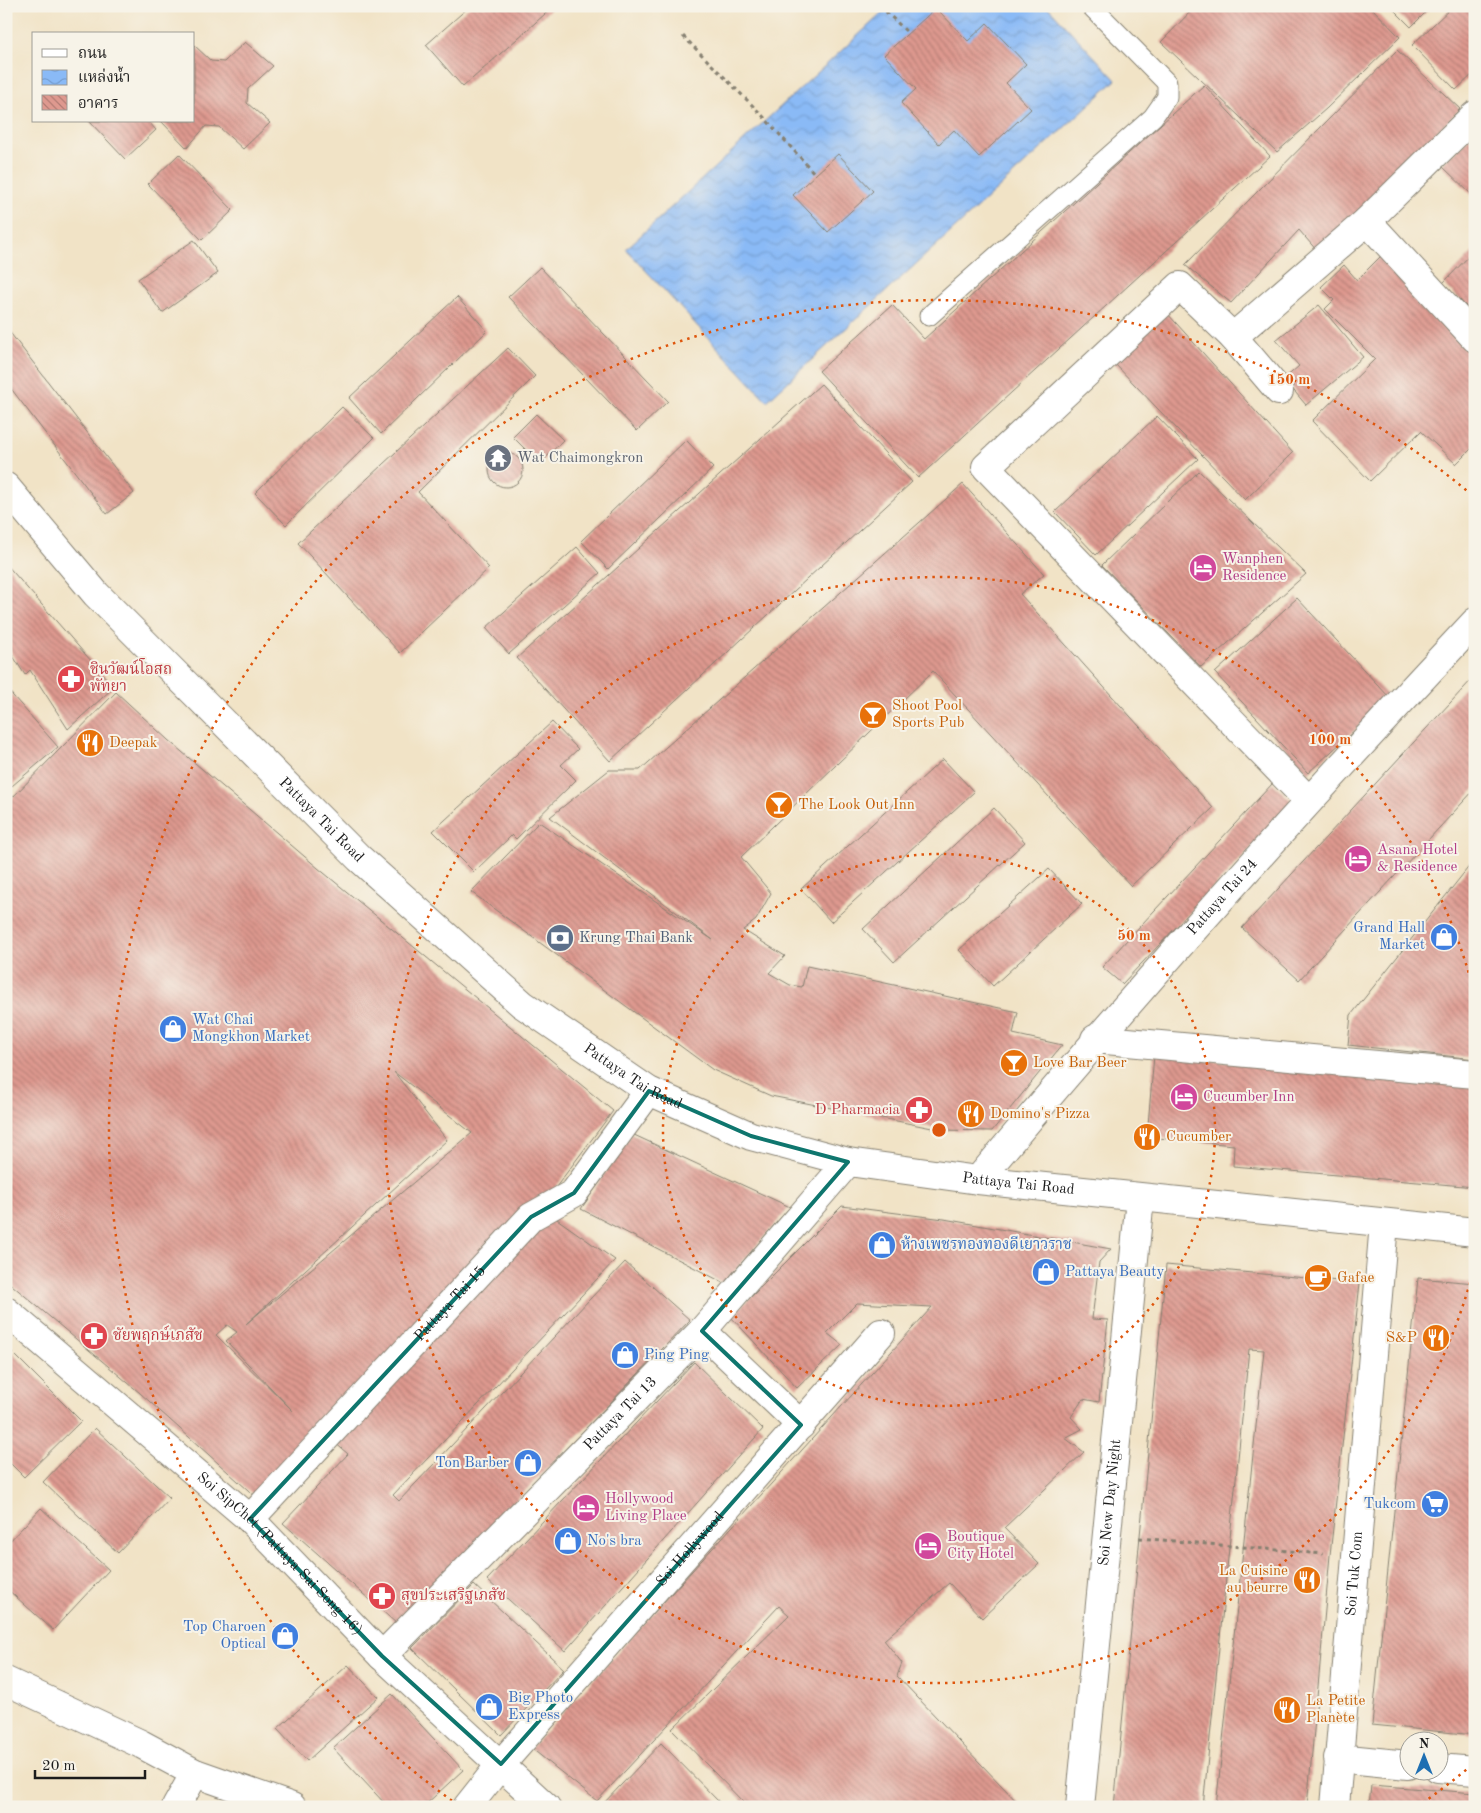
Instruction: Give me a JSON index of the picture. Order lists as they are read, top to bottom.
{
  "streets": {
    "street": [
      "Pattaya Tai Road",
      "Pattaya Tai 24",
      "Pattaya Tai 15",
      "Pattaya Tai 13",
      "Soi New Day Night",
      "Soi Hollywood",
      "Soi SipChet (Pattaya Sai Song 16)",
      "Soi Tuk Com"
    ]
  },
  "crossings": [
    ["Pattaya Tai Road", "Pattaya Tai 24"],
    ["Pattaya Tai Road", "Pattaya Tai 15"],
    ["Pattaya Tai Road", "Pattaya Tai 13"],
    ["Pattaya Tai Road", "Soi New Day Night"],
    ["Pattaya Tai Road", "Soi Tuk Com"],
    ["Pattaya Tai 15", "Soi SipChet (Pattaya Sai Song 16)"],
    ["Pattaya Tai 13", "Soi SipChet (Pattaya Sai Song 16)"],
    ["Soi Hollywood", "Soi SipChet (Pattaya Sai Song 16)"]
  ],
  "places": {
    "temple": ["Wat Chaimongkron"],
    "hotel": [
      "Wanphen Residence",
      "Asana Hotel & Residence",
      "Cucumber Inn",
      "Hollywood Living Place",
      "Boutique City Hotel"
    ],
    "pharmacy": [
      "ชินวัฒน์โอสถ พัทยา",
      "D Pharmacia",
      "ชัยพฤกษ์เภสัช",
      "สุขประเสริฐเภสัช"
    ],
    "bar": ["Shoot Pool Sports Pub", "The Look Out Inn", "Love Bar Beer"],
    "restaurant": [
      "Deepak",
      "Domino's Pizza",
      "Cucumber",
      "S&P",
      "La Cuisine au beurre",
      "La Petite Planète"
    ],
    "shop": [
      "Grand Hall Market",
      "Wat Chai Mongkhon Market",
      "ห้างเพชรทองทองดีเยาวราช",
      "Pattaya Beauty",
      "Ping Ping",
      "Ton Barber",
      "No's bra",
      "Top Charoen Optical",
      "Big Photo Express"
    ],
    "bank": ["Krung Thai Bank"],
    "cafe": ["Gafae"],
    "supermarket": ["Tukcom"]
  },
  "legend": ["ถนน", "แหล่งน้ำ", "อาคาร"],
  "scale_bar": "20 m",
  "north": "top",
  "rings": ["150 m", "100 m", "50 m"]
}
